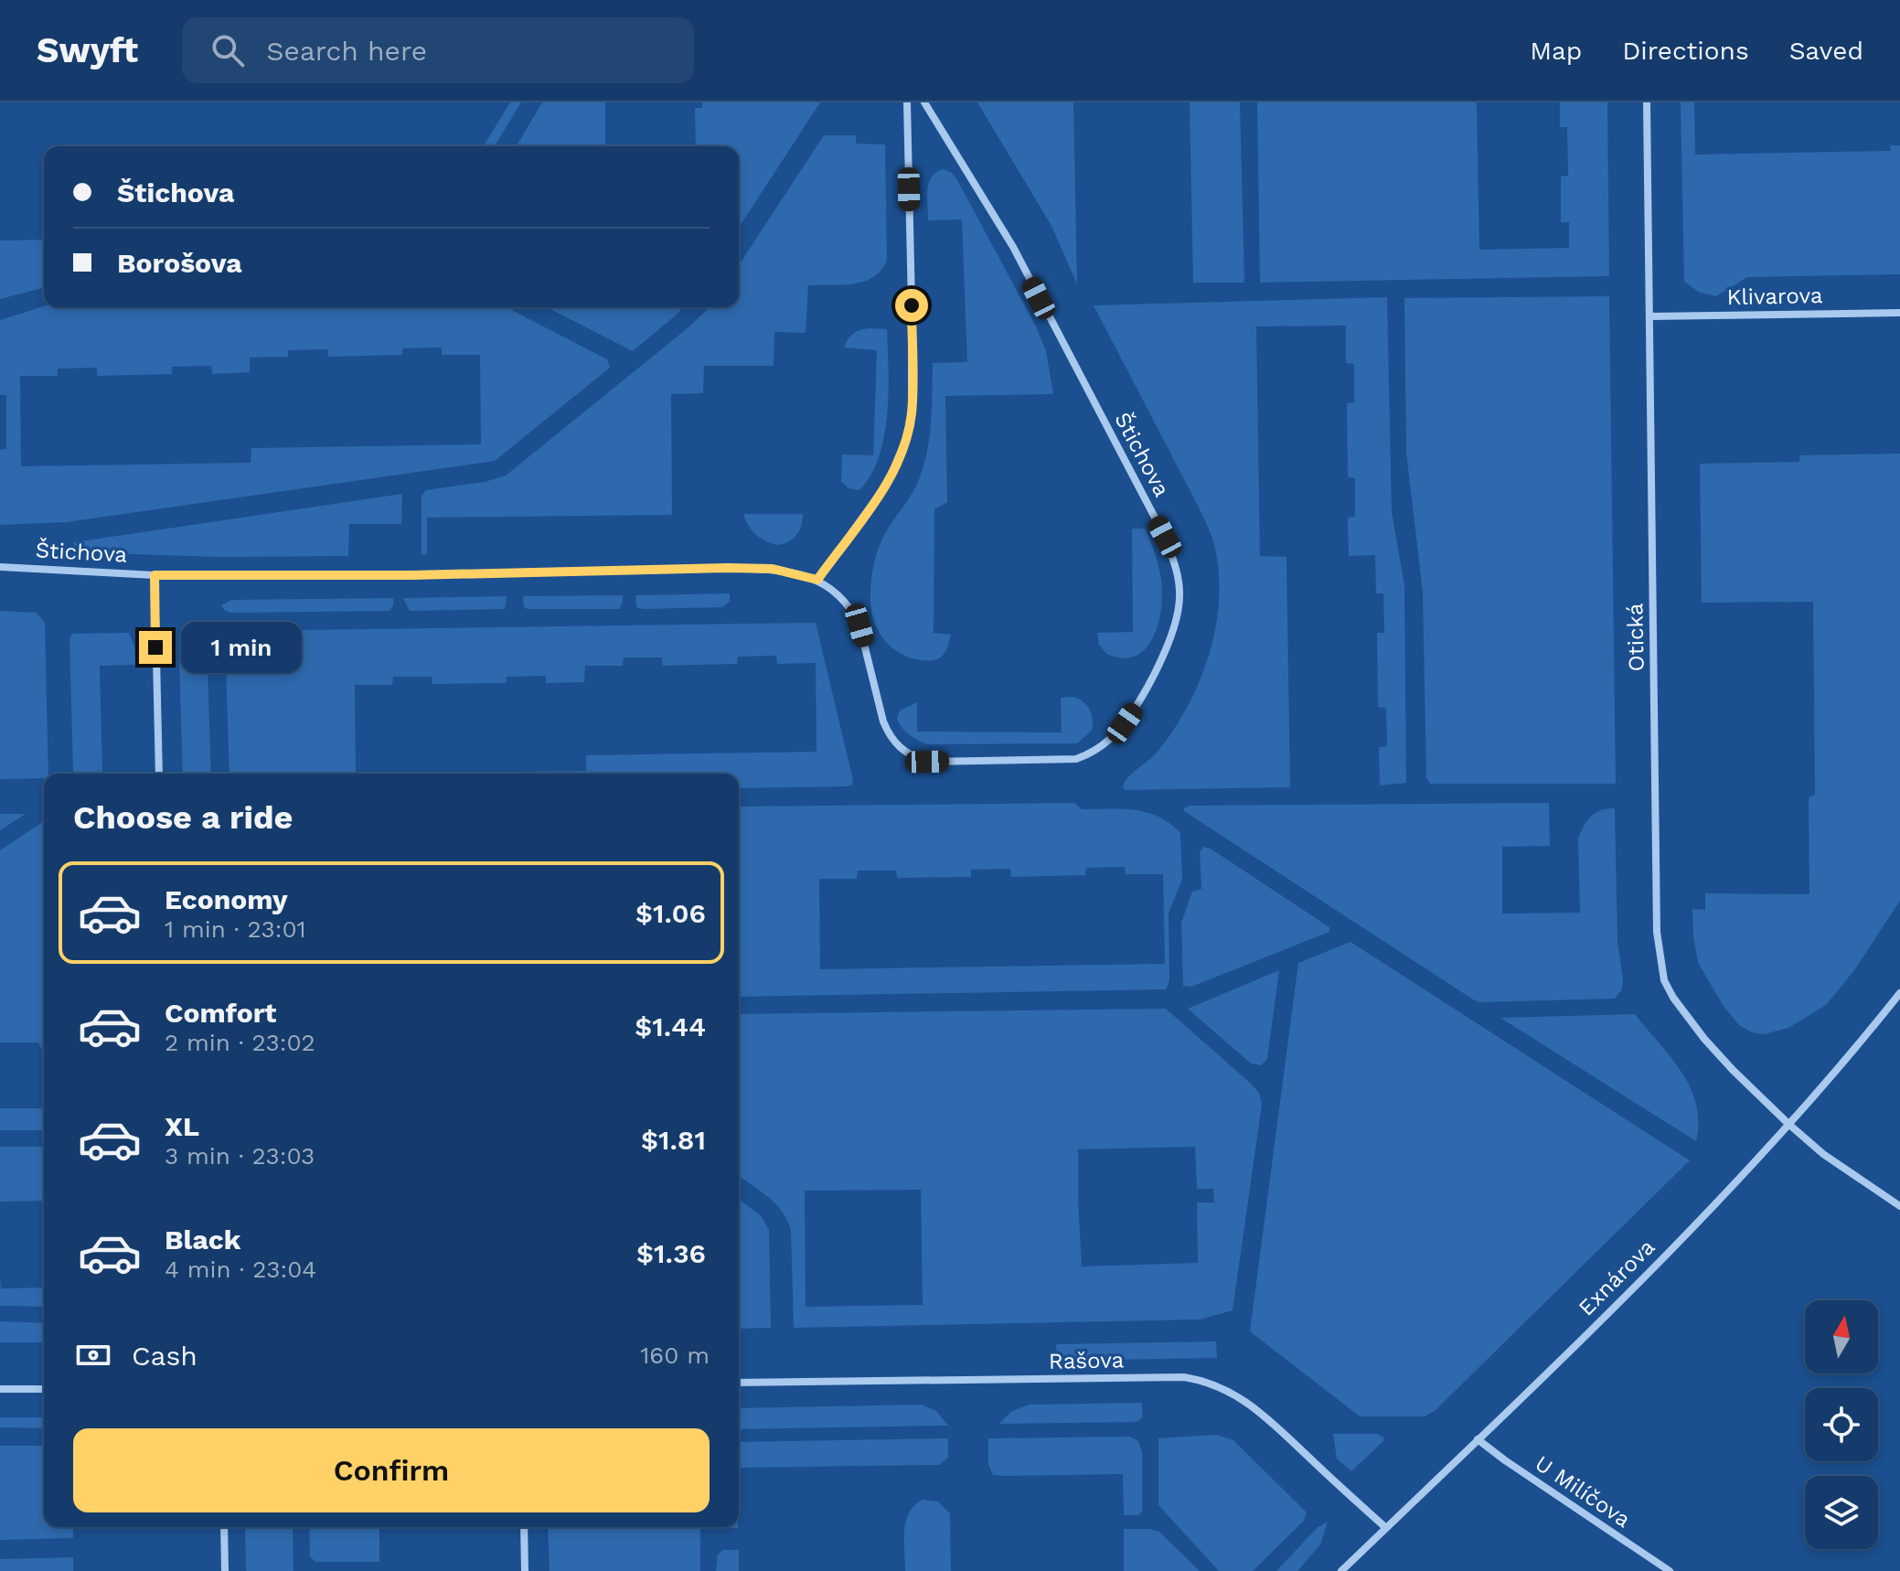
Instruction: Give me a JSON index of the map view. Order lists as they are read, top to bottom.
{
  "streets": {
    "street": [
      "Klivarova",
      "Štichova",
      "Otická",
      "Exnárova",
      "Rašova",
      "U Milíčova"
    ]
  },
  "crossings": [
    ["Klivarova", "Otická"],
    ["Otická", "Exnárova"],
    ["Exnárova", "Rašova"],
    ["Exnárova", "U Milíčova"]
  ],
  "north": "top",
  "page": {
    "header": "Swyft",
    "search": "Search here",
    "nav": ["Map", "Directions", "Saved"],
    "banner": ["Štichova", "Borošova"],
    "bubble": "1 min",
    "heading": "Choose a ride",
    "list": [
      {
        "name": "Economy",
        "note": "1 min · 23:01",
        "value": "$1.06"
      },
      {
        "name": "Comfort",
        "note": "2 min · 23:02",
        "value": "$1.44"
      },
      {
        "name": "XL",
        "note": "3 min · 23:03",
        "value": "$1.81"
      },
      {
        "name": "Black",
        "note": "4 min · 23:04",
        "value": "$1.36"
      }
    ],
    "pay": ["Cash", "160 m"],
    "buttons": "Confirm"
  }
}
